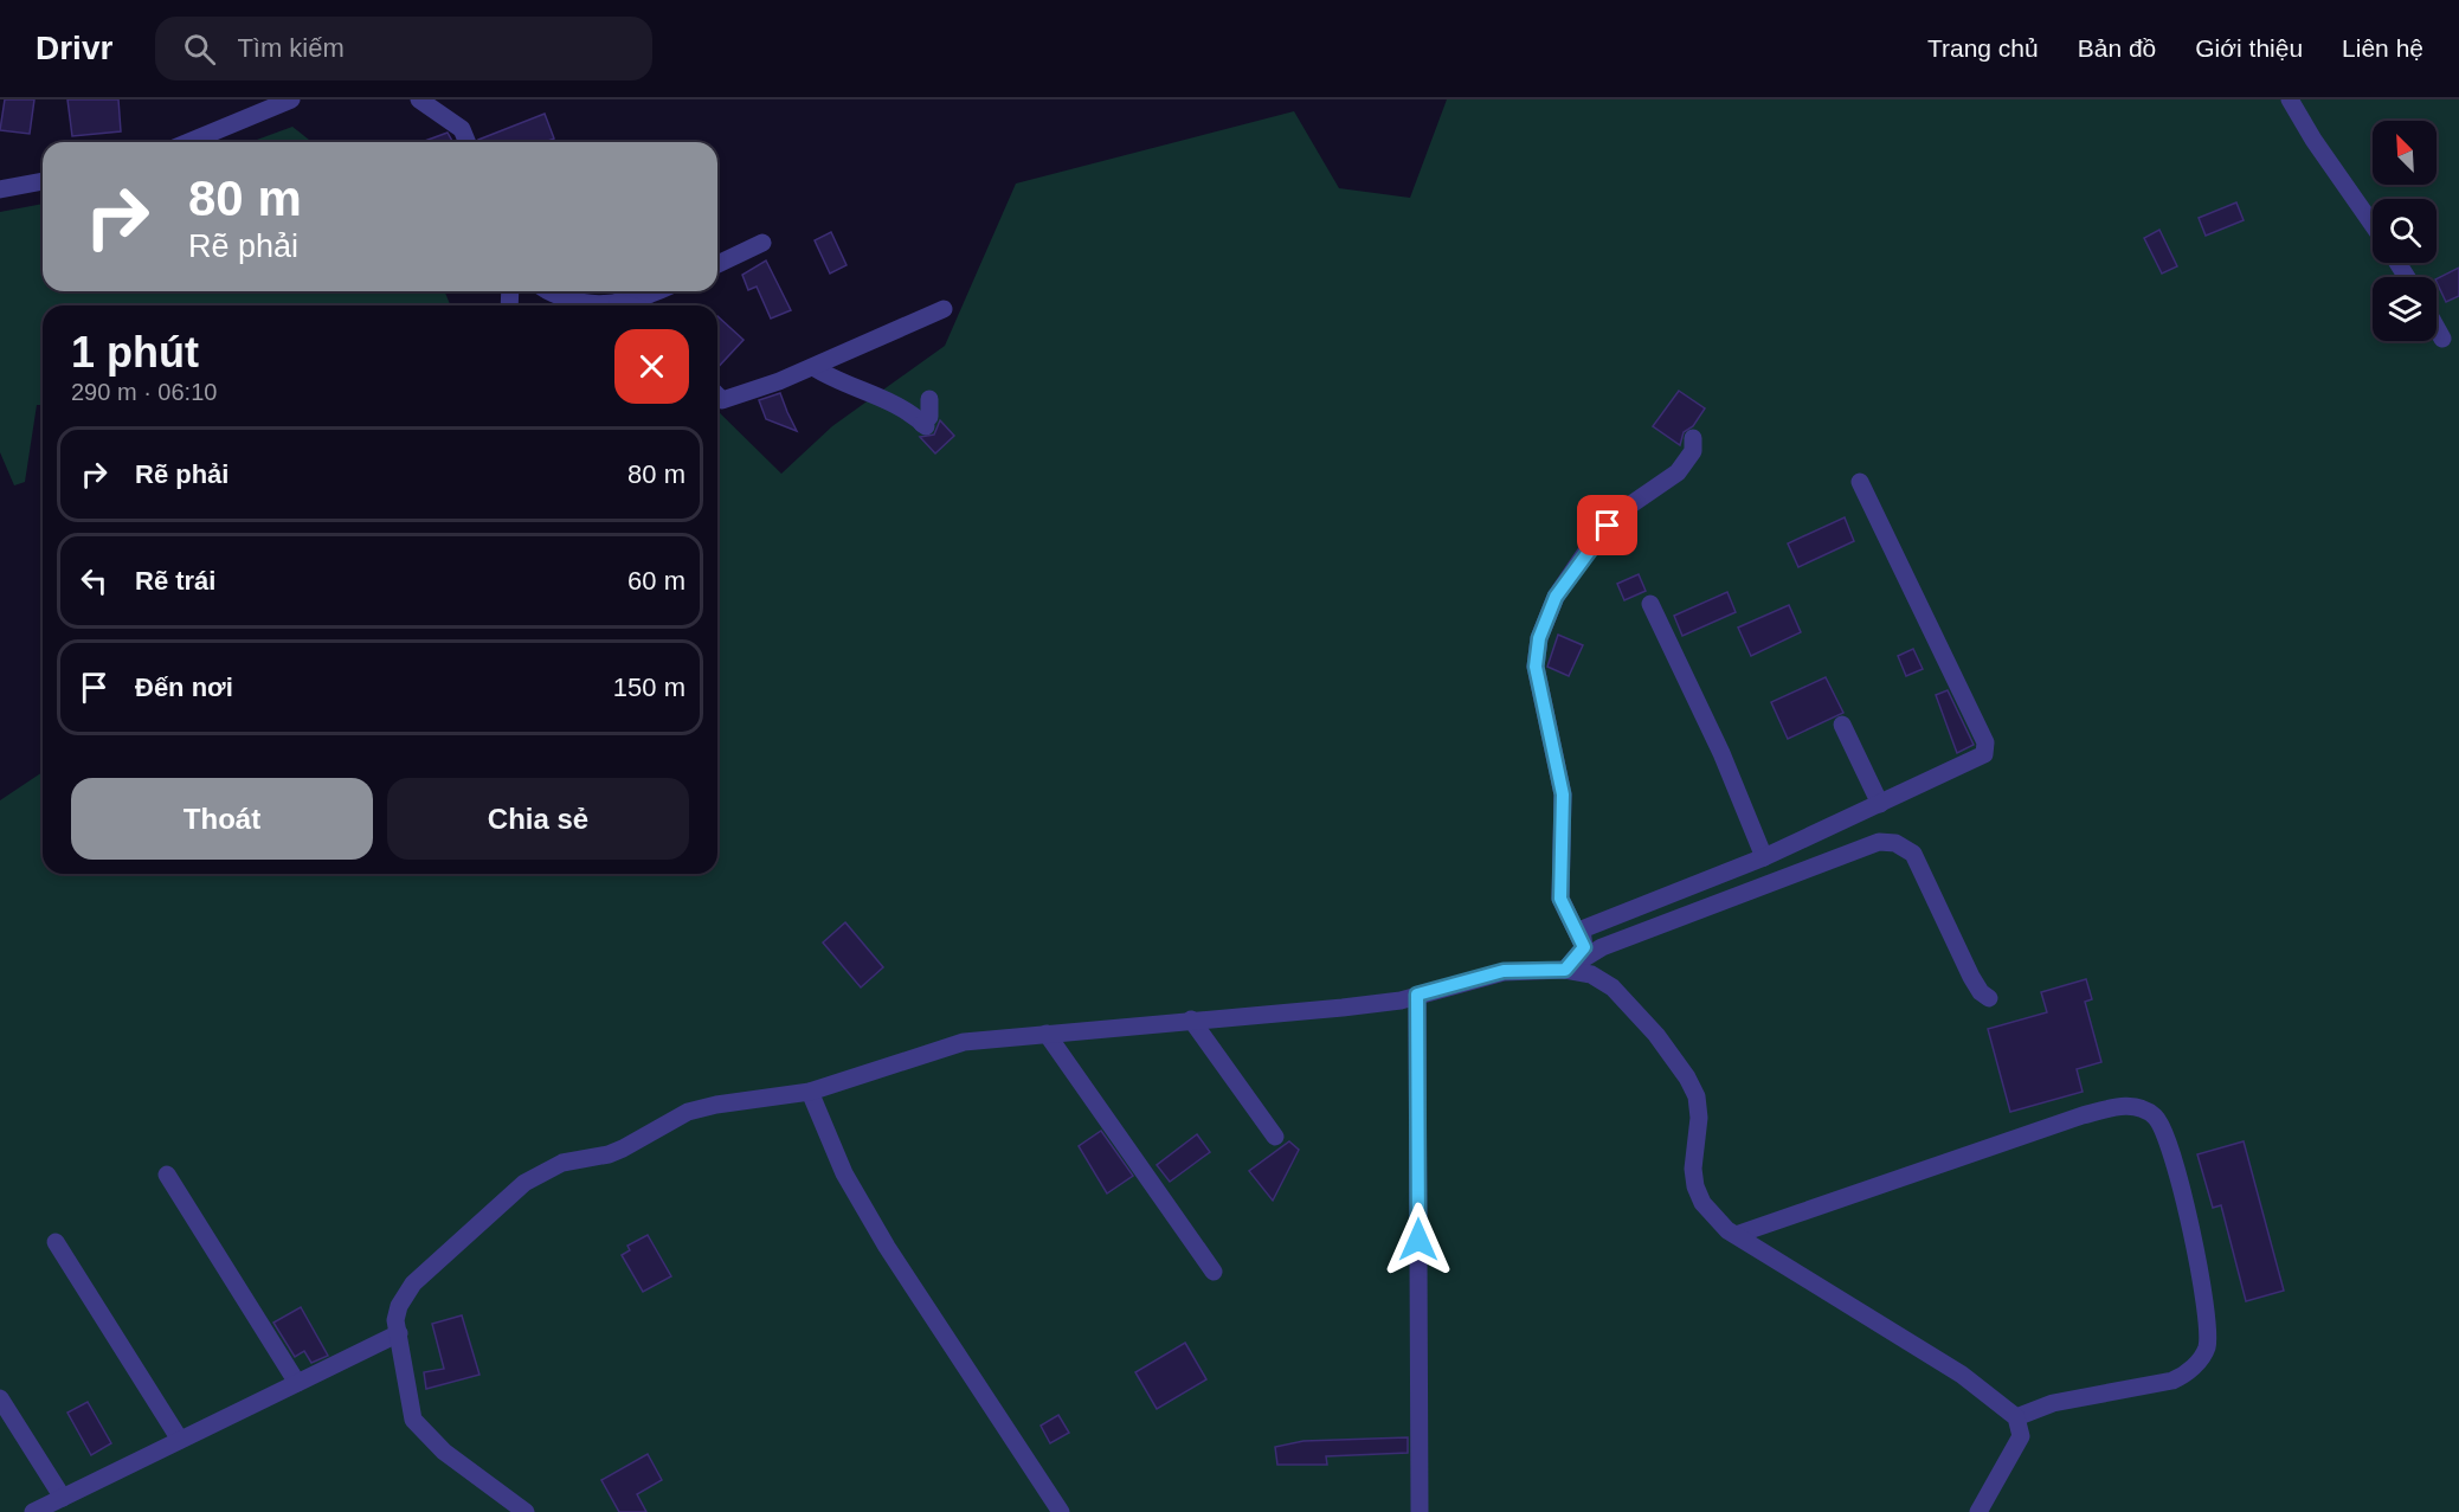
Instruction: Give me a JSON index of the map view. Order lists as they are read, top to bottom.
{
  "north": "top left",
  "page": {
    "header": "Drivr",
    "search": "Tìm kiếm",
    "nav": [
      "Trang chủ",
      "Bản đồ",
      "Giới thiệu",
      "Liên hệ"
    ],
    "turn": ["80 m", "Rẽ phải"],
    "heading": ["1 phút", "290 m · 06:10"],
    "list": [
      {
        "name": "Rẽ phải",
        "value": "80 m"
      },
      {
        "name": "Rẽ trái",
        "value": "60 m"
      },
      {
        "name": "Đến nơi",
        "value": "150 m"
      }
    ],
    "buttons": ["Thoát", "Chia sẻ"]
  }
}
